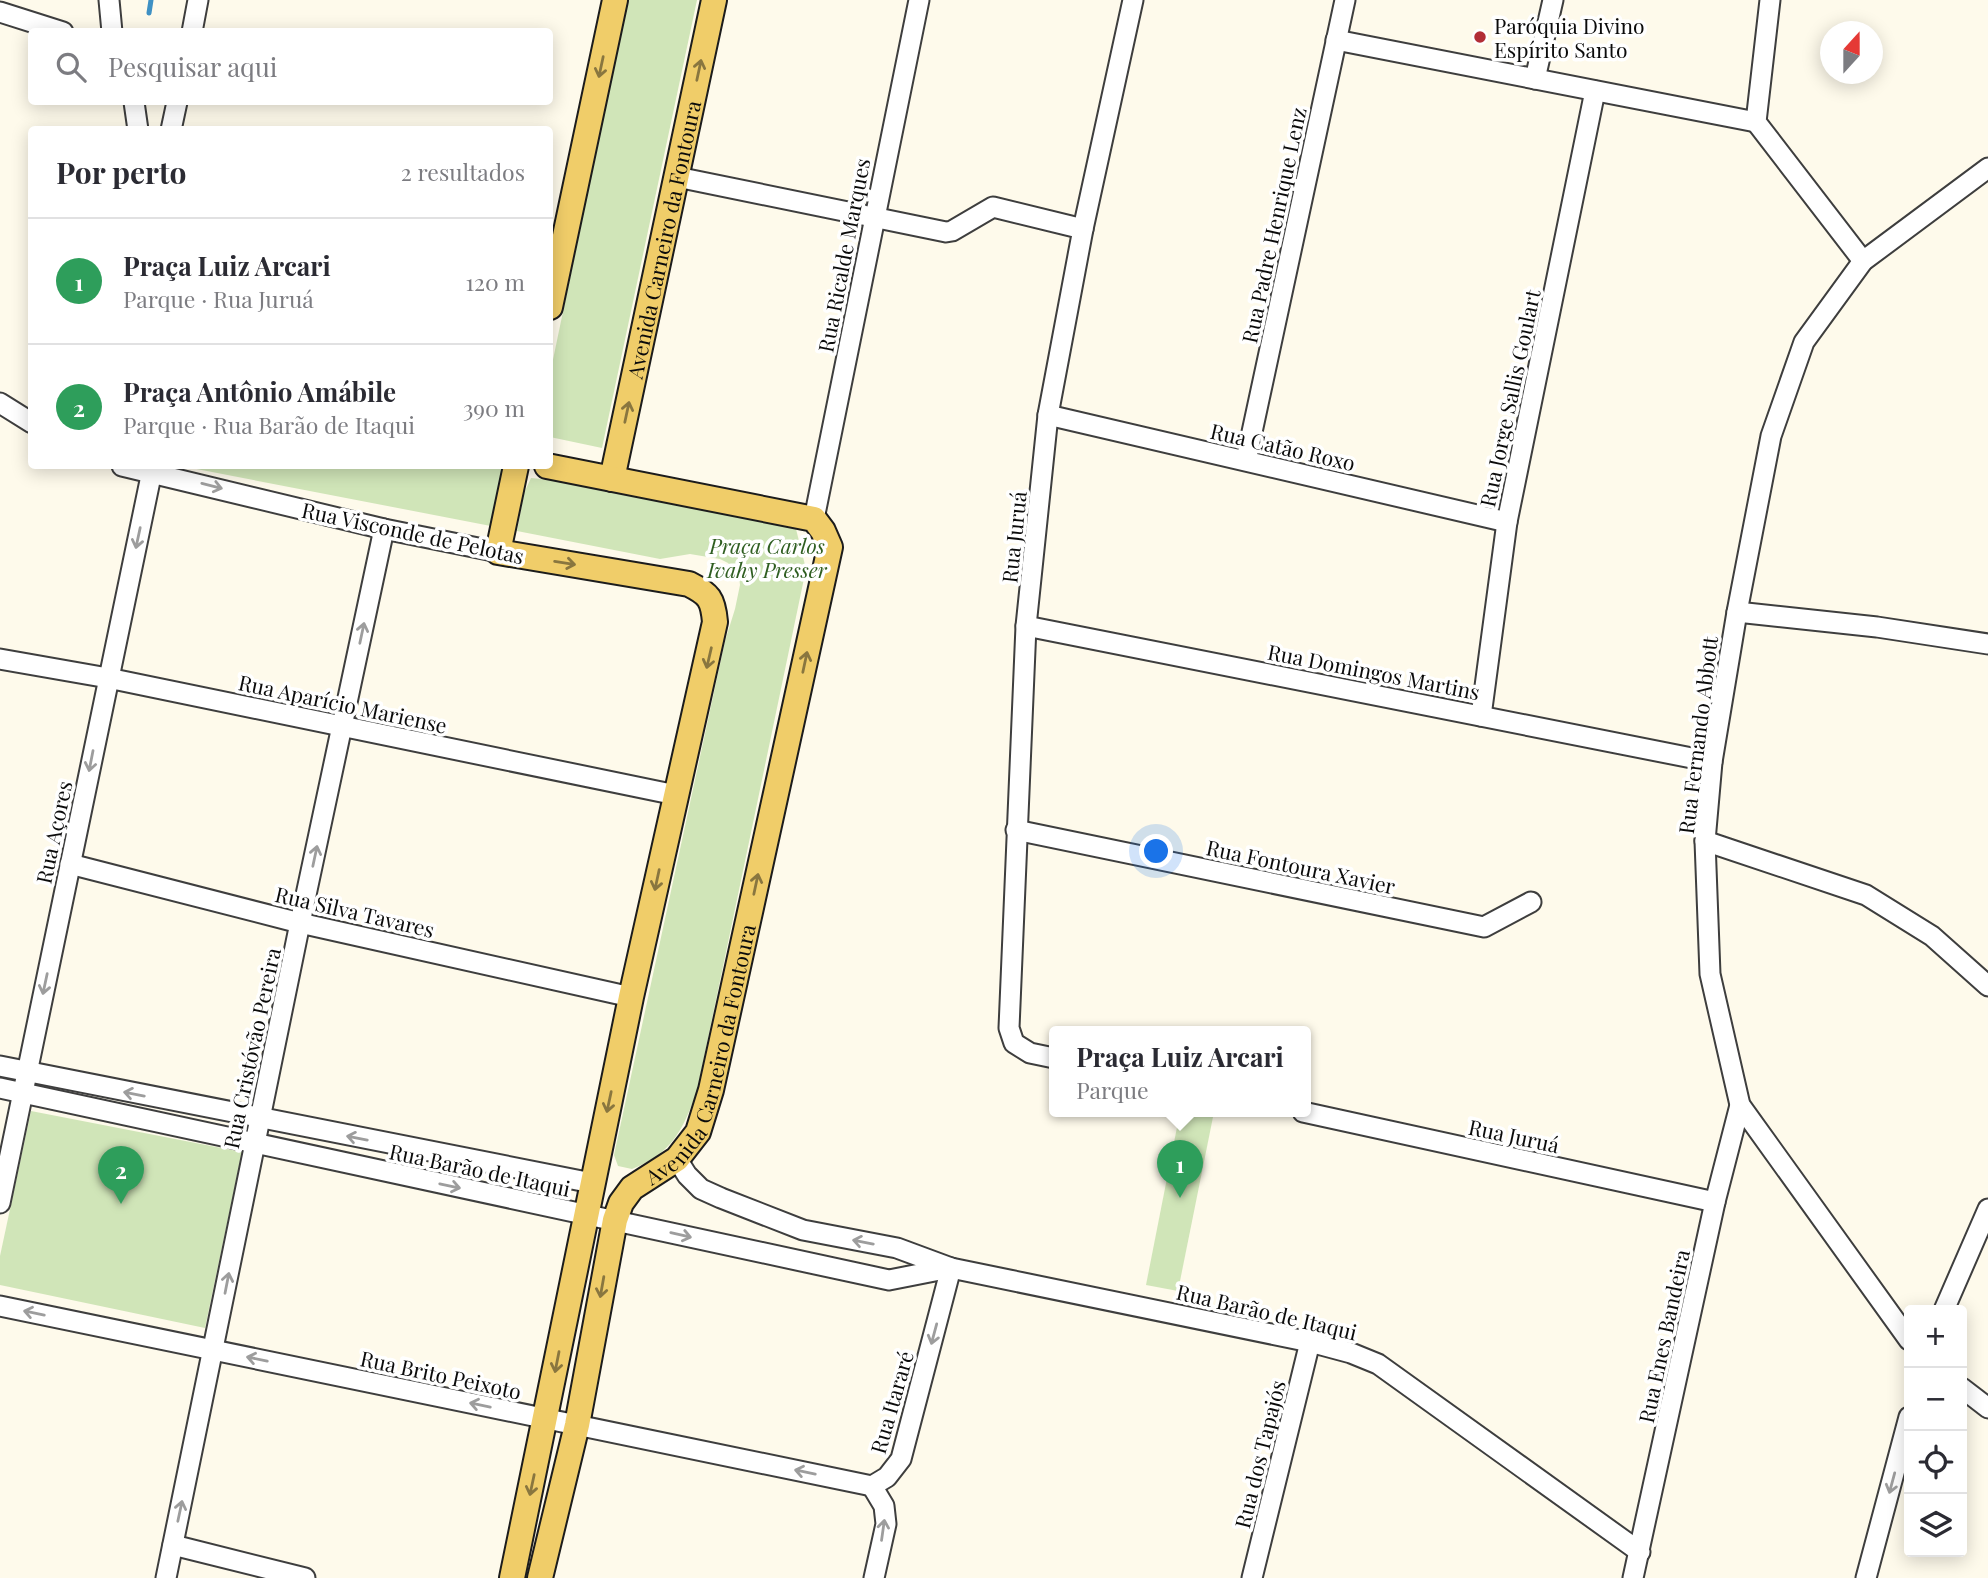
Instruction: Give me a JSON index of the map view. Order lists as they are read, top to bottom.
{
  "streets": {
    "main road": ["Avenida Carneiro da Fontoura", "Rua Visconde de Pelotas"],
    "street": [
      "Rua Padre Henrique Lenz",
      "Rua Ricalde Marques",
      "Rua Jorge Sallis Goulart",
      "Rua Catão Roxo",
      "Rua Juruá",
      "Rua Domingos Martins",
      "Rua Aparício Mariense",
      "Rua Fernando Abbott",
      "Rua Açores",
      "Rua Fontoura Xavier",
      "Rua Silva Tavares",
      "Rua Cristóvão Pereira",
      "Rua Barão de Itaqui",
      "Rua Enes Bandeira",
      "Rua Brito Peixoto",
      "Rua Itararé",
      "Rua dos Tapajós"
    ]
  },
  "crossings": [
    ["Rua Padre Henrique Lenz", "Rua Catão Roxo"],
    ["Avenida Carneiro da Fontoura", "Rua Ricalde Marques"],
    ["Avenida Carneiro da Fontoura", "Rua Visconde de Pelotas"],
    ["Avenida Carneiro da Fontoura", "Rua Aparício Mariense"],
    ["Avenida Carneiro da Fontoura", "Rua Silva Tavares"],
    ["Avenida Carneiro da Fontoura", "Rua Barão de Itaqui"],
    ["Avenida Carneiro da Fontoura", "Rua Brito Peixoto"],
    ["Rua Jorge Sallis Goulart", "Rua Catão Roxo"],
    ["Rua Jorge Sallis Goulart", "Rua Domingos Martins"],
    ["Rua Catão Roxo", "Rua Juruá"],
    ["Rua Visconde de Pelotas", "Rua Cristóvão Pereira"],
    ["Rua Juruá", "Rua Domingos Martins"],
    ["Rua Juruá", "Rua Fontoura Xavier"],
    ["Rua Juruá", "Rua Enes Bandeira"],
    ["Rua Domingos Martins", "Rua Fernando Abbott"],
    ["Rua Aparício Mariense", "Rua Açores"],
    ["Rua Aparício Mariense", "Rua Cristóvão Pereira"],
    ["Rua Fernando Abbott", "Rua Enes Bandeira"],
    ["Rua Açores", "Rua Silva Tavares"],
    ["Rua Açores", "Rua Barão de Itaqui"],
    ["Rua Silva Tavares", "Rua Cristóvão Pereira"],
    ["Rua Cristóvão Pereira", "Rua Barão de Itaqui"],
    ["Rua Cristóvão Pereira", "Rua Brito Peixoto"],
    ["Rua Barão de Itaqui", "Rua Enes Bandeira"],
    ["Rua Barão de Itaqui", "Rua Itararé"],
    ["Rua Barão de Itaqui", "Rua dos Tapajós"],
    ["Rua Brito Peixoto", "Rua Itararé"]
  ],
  "one_way": [
    "Rua Visconde de Pelotas",
    "Rua Açores",
    "Rua Cristóvão Pereira",
    "Rua Brito Peixoto",
    "Rua Itararé"
  ],
  "parks": ["Praça Carlos Ivahy Presser"],
  "places": ["Paróquia Divino Espírito Santo"],
  "north": "top",
  "page": {
    "search": "Pesquisar aqui",
    "heading": ["Por perto", "2 resultados"],
    "list": [
      {
        "mark": "1",
        "name": "Praça Luiz Arcari",
        "note": "Parque · Rua Juruá",
        "value": "120 m"
      },
      {
        "mark": "2",
        "name": "Praça Antônio Amábile",
        "note": "Parque · Rua Barão de Itaqui",
        "value": "390 m"
      }
    ],
    "popup": ["Praça Luiz Arcari", "Parque"],
    "pins": ["1", "2"],
    "map_buttons": ["+", "−"]
  }
}
